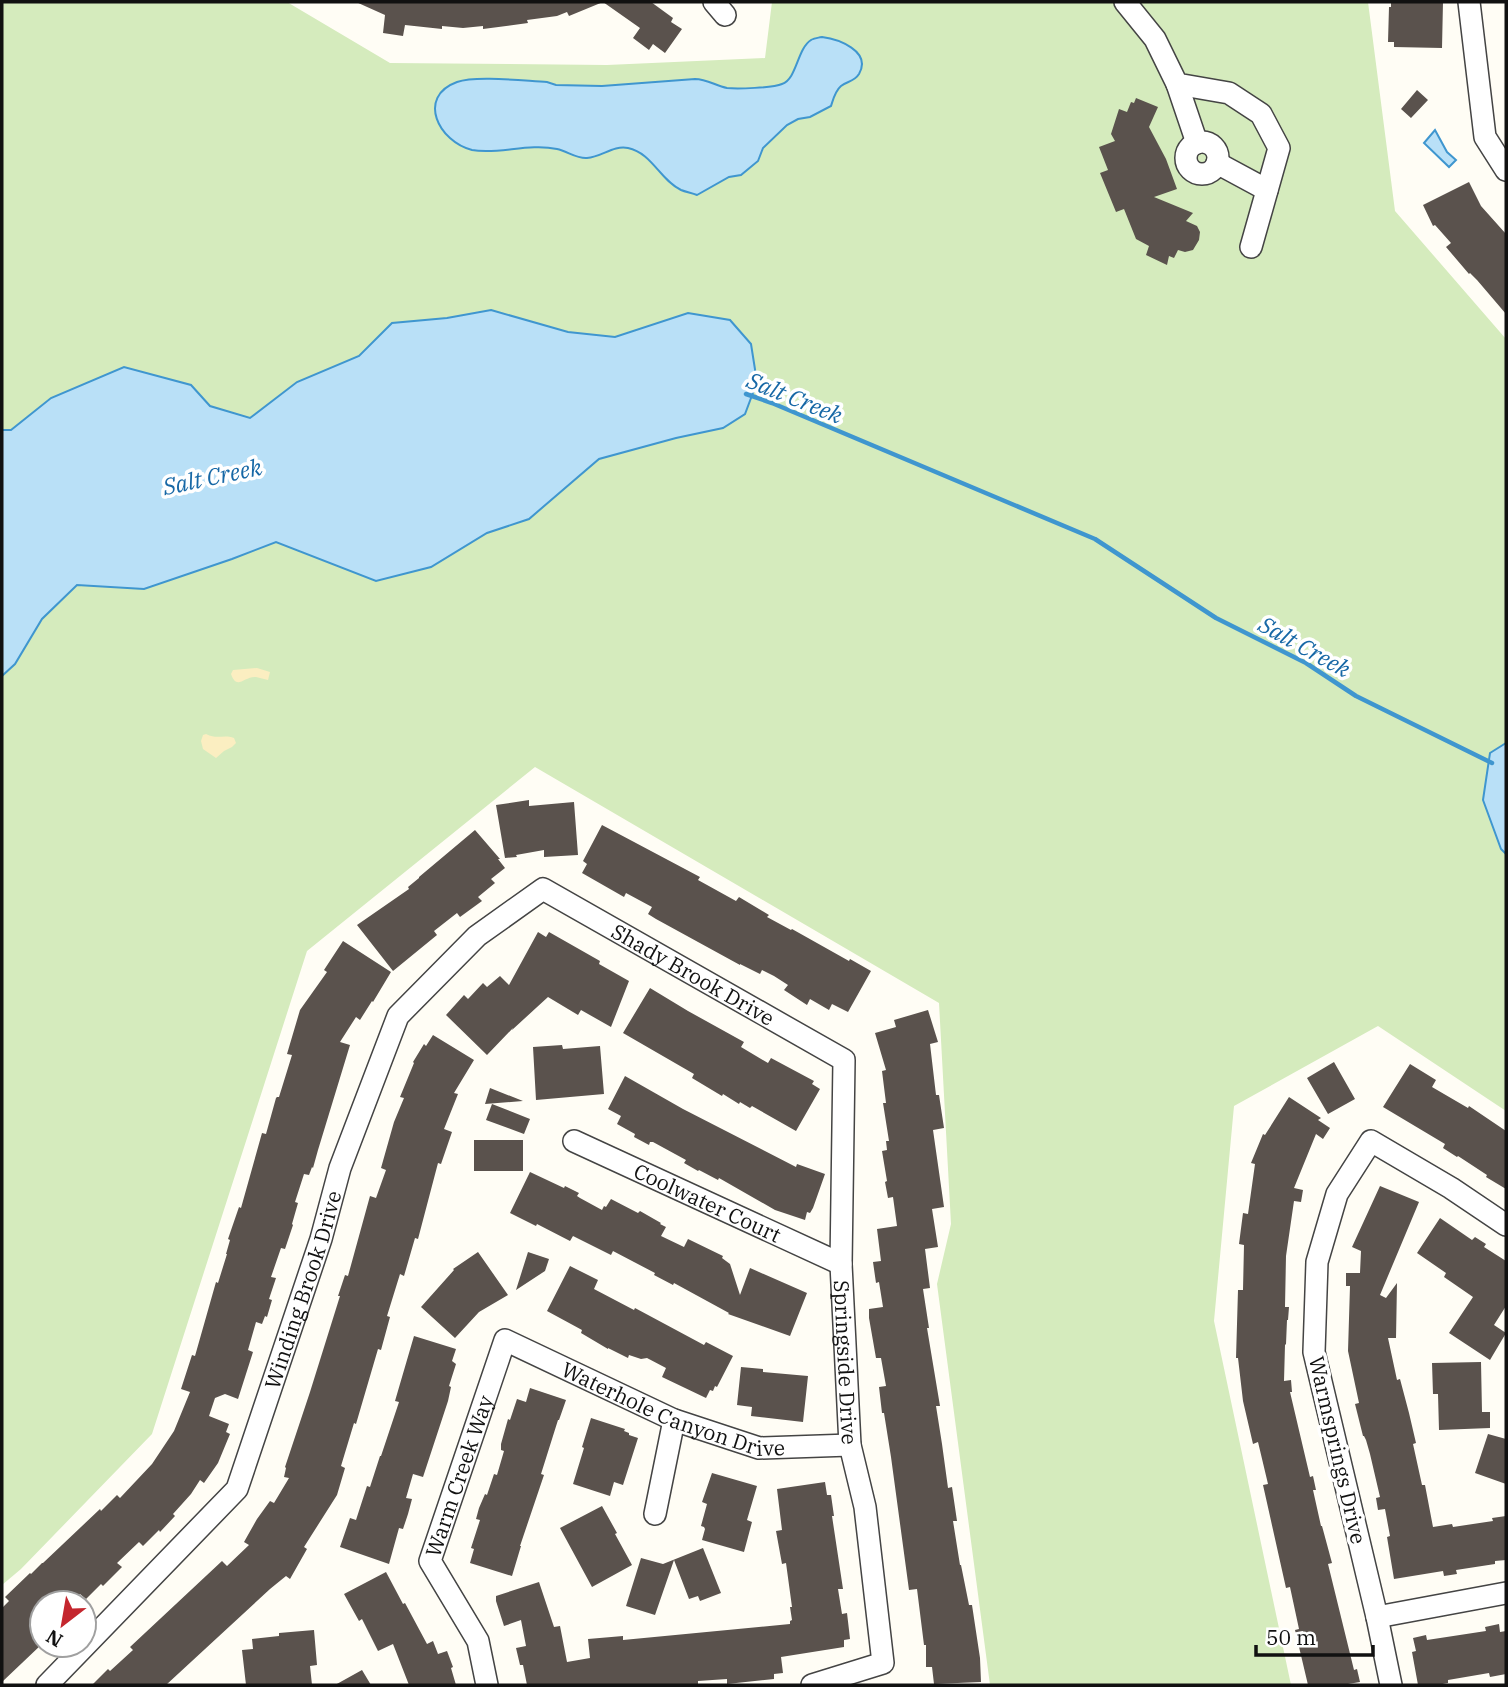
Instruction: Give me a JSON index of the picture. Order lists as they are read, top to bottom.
{
  "streets": {
    "street": [
      "Shady Brook Drive",
      "Coolwater Court",
      "Winding Brook Drive",
      "Springside Drive",
      "Waterhole Canyon Drive",
      "Warmsprings Drive",
      "Warm Creek Way"
    ]
  },
  "crossings": [
    ["Shady Brook Drive", "Winding Brook Drive"],
    ["Shady Brook Drive", "Springside Drive"],
    ["Coolwater Court", "Springside Drive"],
    ["Springside Drive", "Waterhole Canyon Drive"],
    ["Waterhole Canyon Drive", "Warm Creek Way"]
  ],
  "water": ["Salt Creek"],
  "scale_bar": "50 m",
  "north": "bottom left"
}
